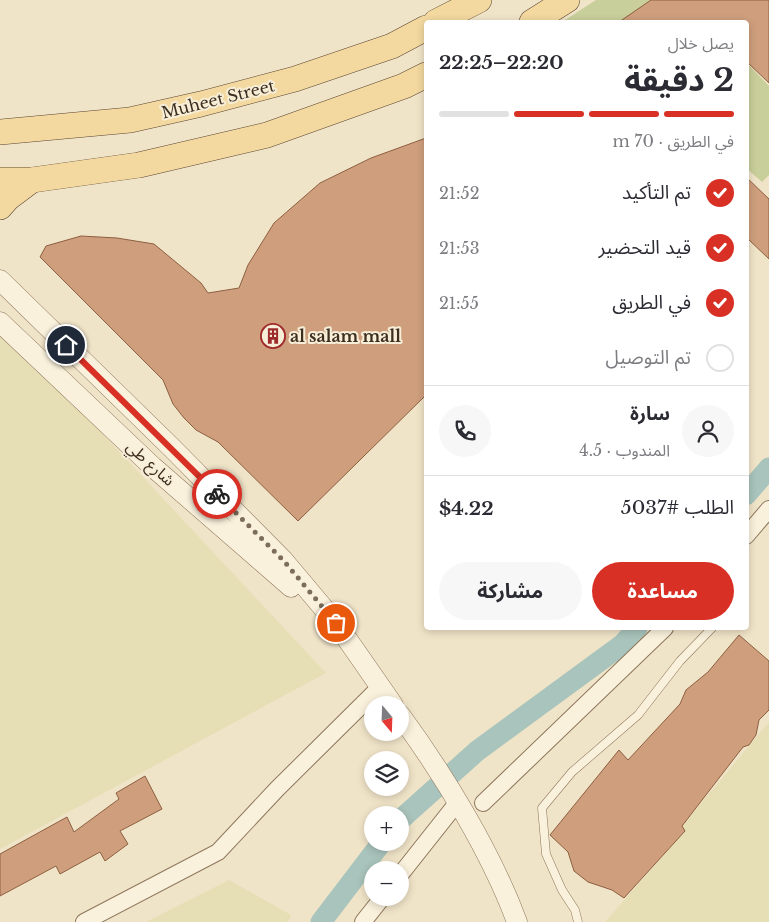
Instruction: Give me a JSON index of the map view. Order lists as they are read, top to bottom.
{
  "streets": {
    "main road": ["Muheet Street"],
    "street": ["شارع طي"]
  },
  "places": {
    "building": ["al salam mall"]
  },
  "north": "bottom",
  "page": {
    "heading": ["2 دقيقة", "يصل خلال", "22:20–22:25"],
    "panel": [
      "سارة",
      "المندوب · 4.5",
      "الطلب #5037",
      "$4.22"
    ],
    "bar": "في الطريق · 70 m",
    "list": [
      ["تم التأكيد", "21:52"],
      ["قيد التحضير", "21:53"],
      ["في الطريق", "21:55"],
      "تم التوصيل"
    ],
    "buttons": ["مساعدة", "مشاركة"],
    "map_buttons": ["+", "−"]
  }
}
